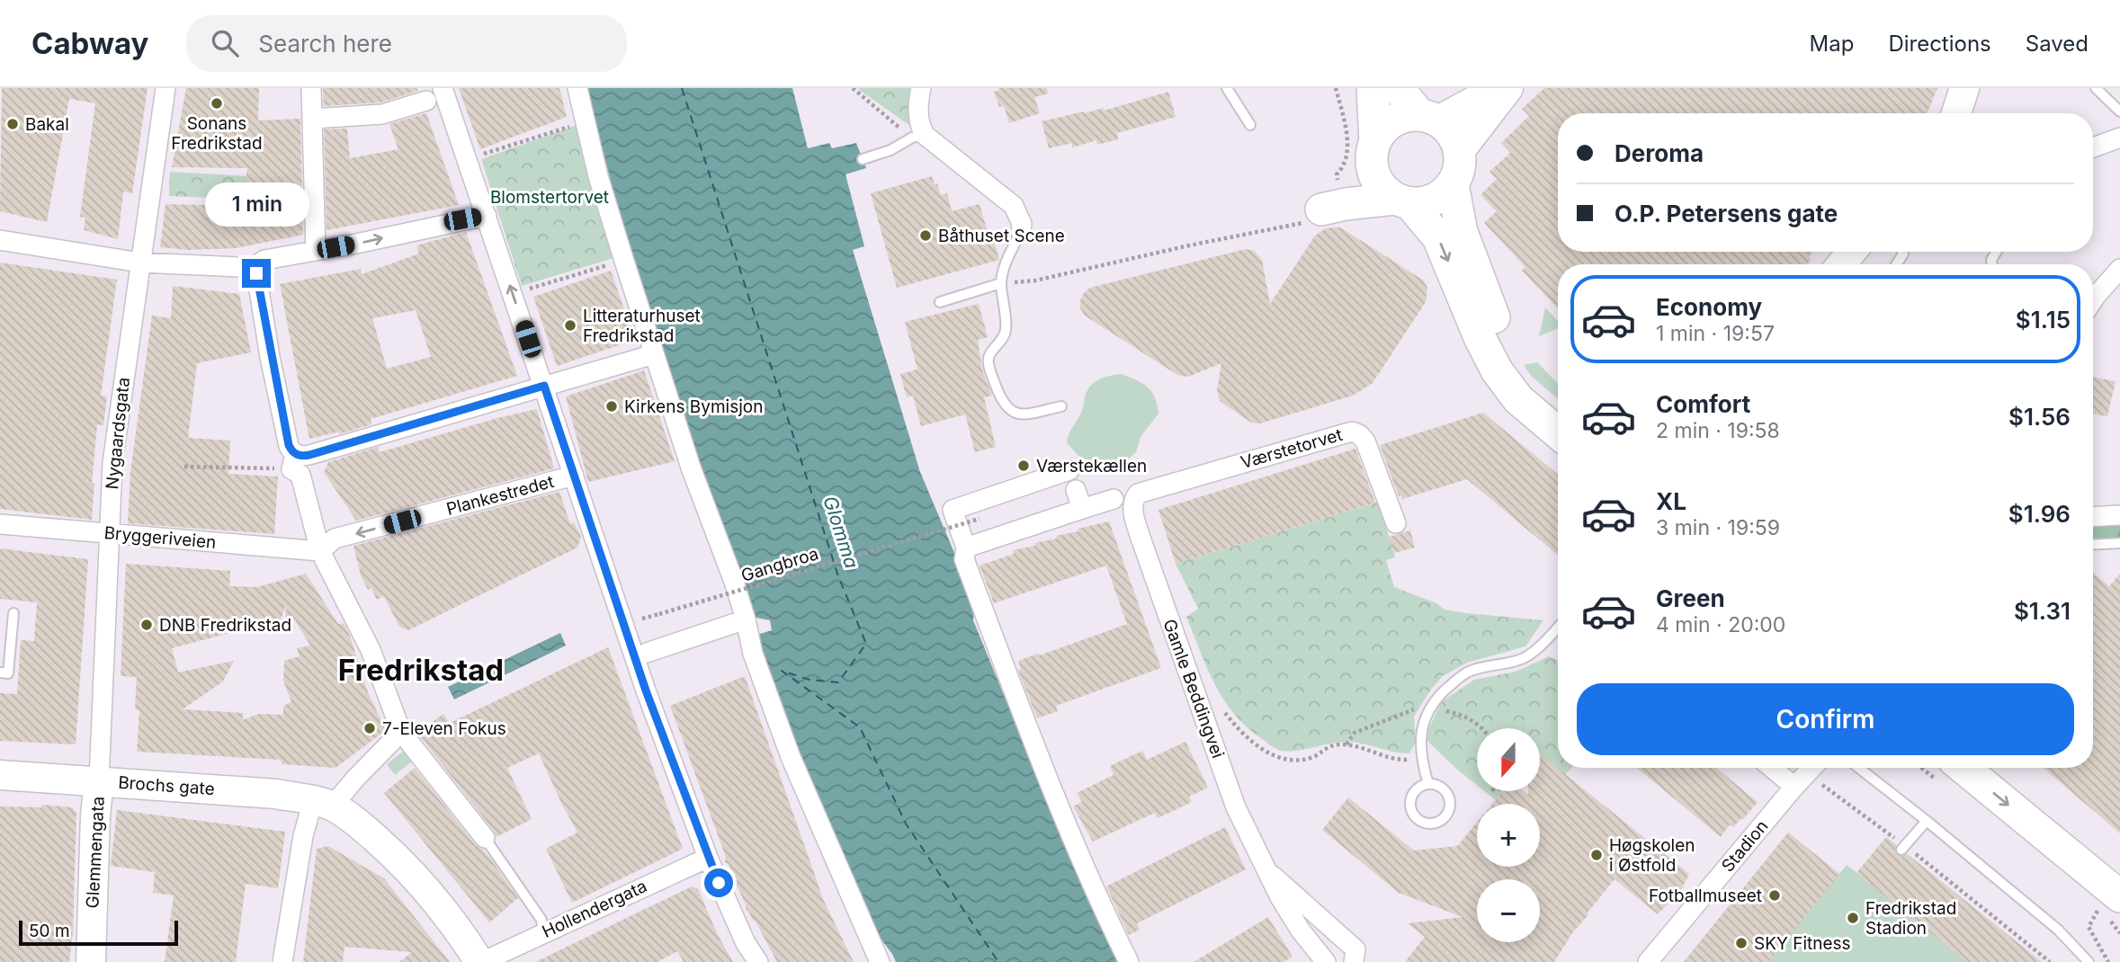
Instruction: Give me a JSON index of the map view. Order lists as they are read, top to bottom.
{
  "streets": {
    "street": [
      "Nygaardsgata",
      "Værstetorvet",
      "Plankestredet",
      "Bryggeriveien",
      "Gamle Beddingvei",
      "Brochs gate",
      "Stadion",
      "Glemmengata",
      "Hollendergata"
    ],
    "path": ["Gangbroa"]
  },
  "crossings": [
    ["Nygaardsgata", "Bryggeriveien"],
    ["Nygaardsgata", "Brochs gate"],
    ["Nygaardsgata", "Glemmengata"],
    ["Værstetorvet", "Gamle Beddingvei"],
    ["Plankestredet", "Bryggeriveien"],
    ["Brochs gate", "Glemmengata"]
  ],
  "districts": ["Fredrikstad"],
  "water": ["Glomma"],
  "parks": ["Blomstertorvet"],
  "places": [
    "Sonans Fredrikstad",
    "Bakal",
    "Båthuset Scene",
    "Litteraturhuset Fredrikstad",
    "Kirkens Bymisjon",
    "Værstekællen",
    "DNB Fredrikstad",
    "7-Eleven Fokus",
    "Høgskolen i Østfold",
    "Fotballmuseet",
    "Fredrikstad Stadion",
    "SKY Fitness"
  ],
  "scale_bar": "50 m",
  "north": "bottom",
  "page": {
    "header": "Cabway",
    "search": "Search here",
    "nav": ["Map", "Directions", "Saved"],
    "banner": ["Deroma", "O.P. Petersens gate"],
    "bubble": "1 min",
    "list": [
      {
        "name": "Economy",
        "note": "1 min · 19:57",
        "value": "$1.15"
      },
      {
        "name": "Comfort",
        "note": "2 min · 19:58",
        "value": "$1.56"
      },
      {
        "name": "XL",
        "note": "3 min · 19:59",
        "value": "$1.96"
      },
      {
        "name": "Green",
        "note": "4 min · 20:00",
        "value": "$1.31"
      }
    ],
    "buttons": "Confirm",
    "map_buttons": ["+", "−"],
    "scale": "50 m"
  }
}
